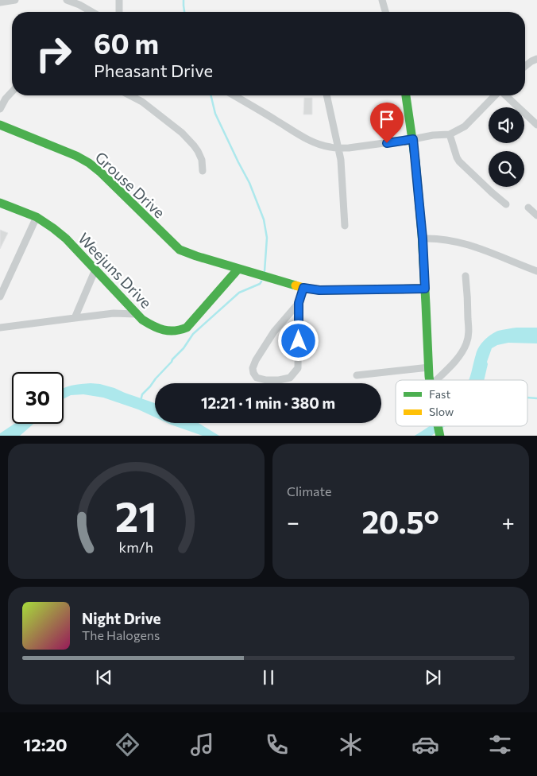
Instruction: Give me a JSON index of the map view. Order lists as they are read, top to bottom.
{
  "streets": {
    "street": ["Grouse Drive", "Weejuns Drive"]
  },
  "crossings": [
    ["Grouse Drive", "Weejuns Drive"]
  ],
  "legend": ["Fast", "Slow"],
  "page": {
    "turn": ["60 m", "Pheasant Drive"],
    "limit": "30",
    "trip": "12:21 · 1 min · 380 m",
    "tile": "Climate",
    "heat": ["−", "20.5°", "+"],
    "song": ["Night Drive", "The Halogens"],
    "tabs": "12:20",
    "gauge": ["21", "km/h"]
  }
}
